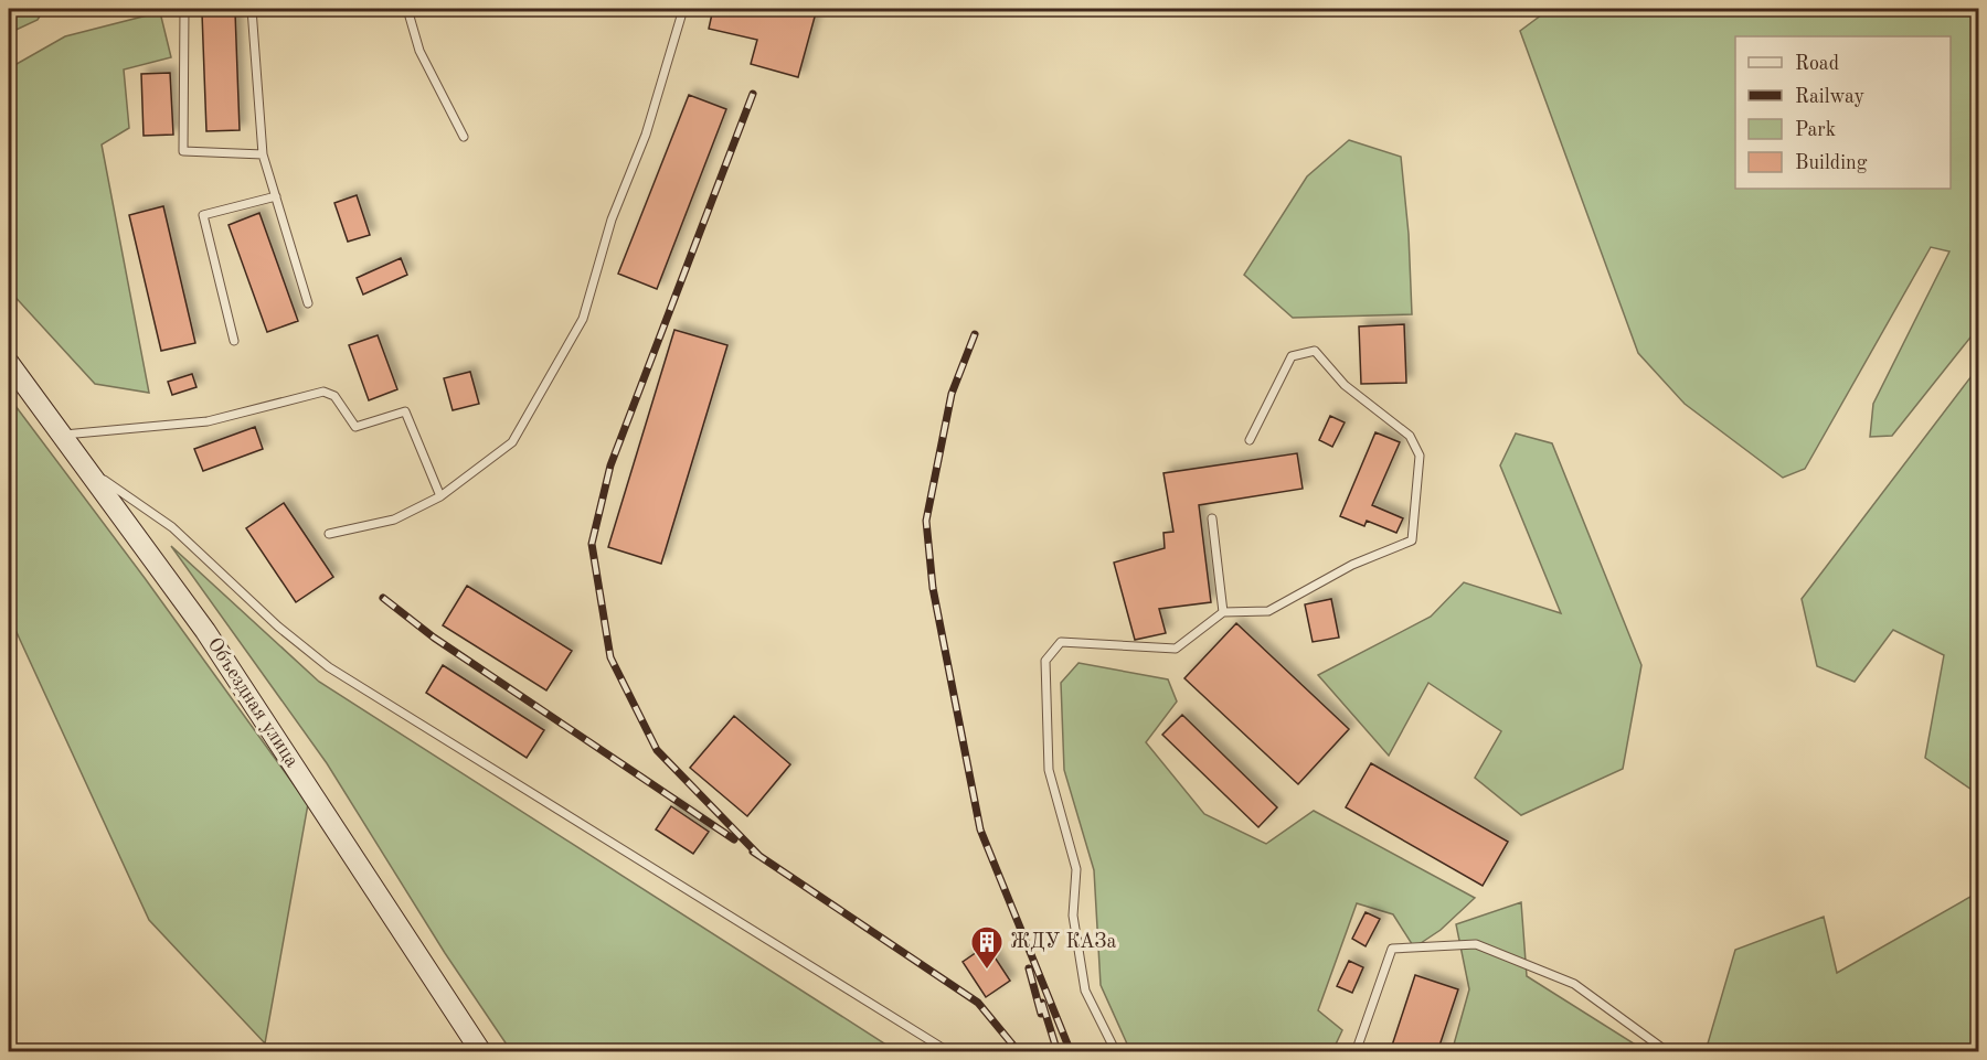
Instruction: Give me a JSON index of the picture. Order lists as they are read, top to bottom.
{
  "streets": {
    "main road": ["Объездная улица"]
  },
  "places": {
    "building": ["ЖДУ КАЗа"]
  },
  "legend": [
    "Road",
    "Railway",
    "Park",
    "Building"
  ]
}
